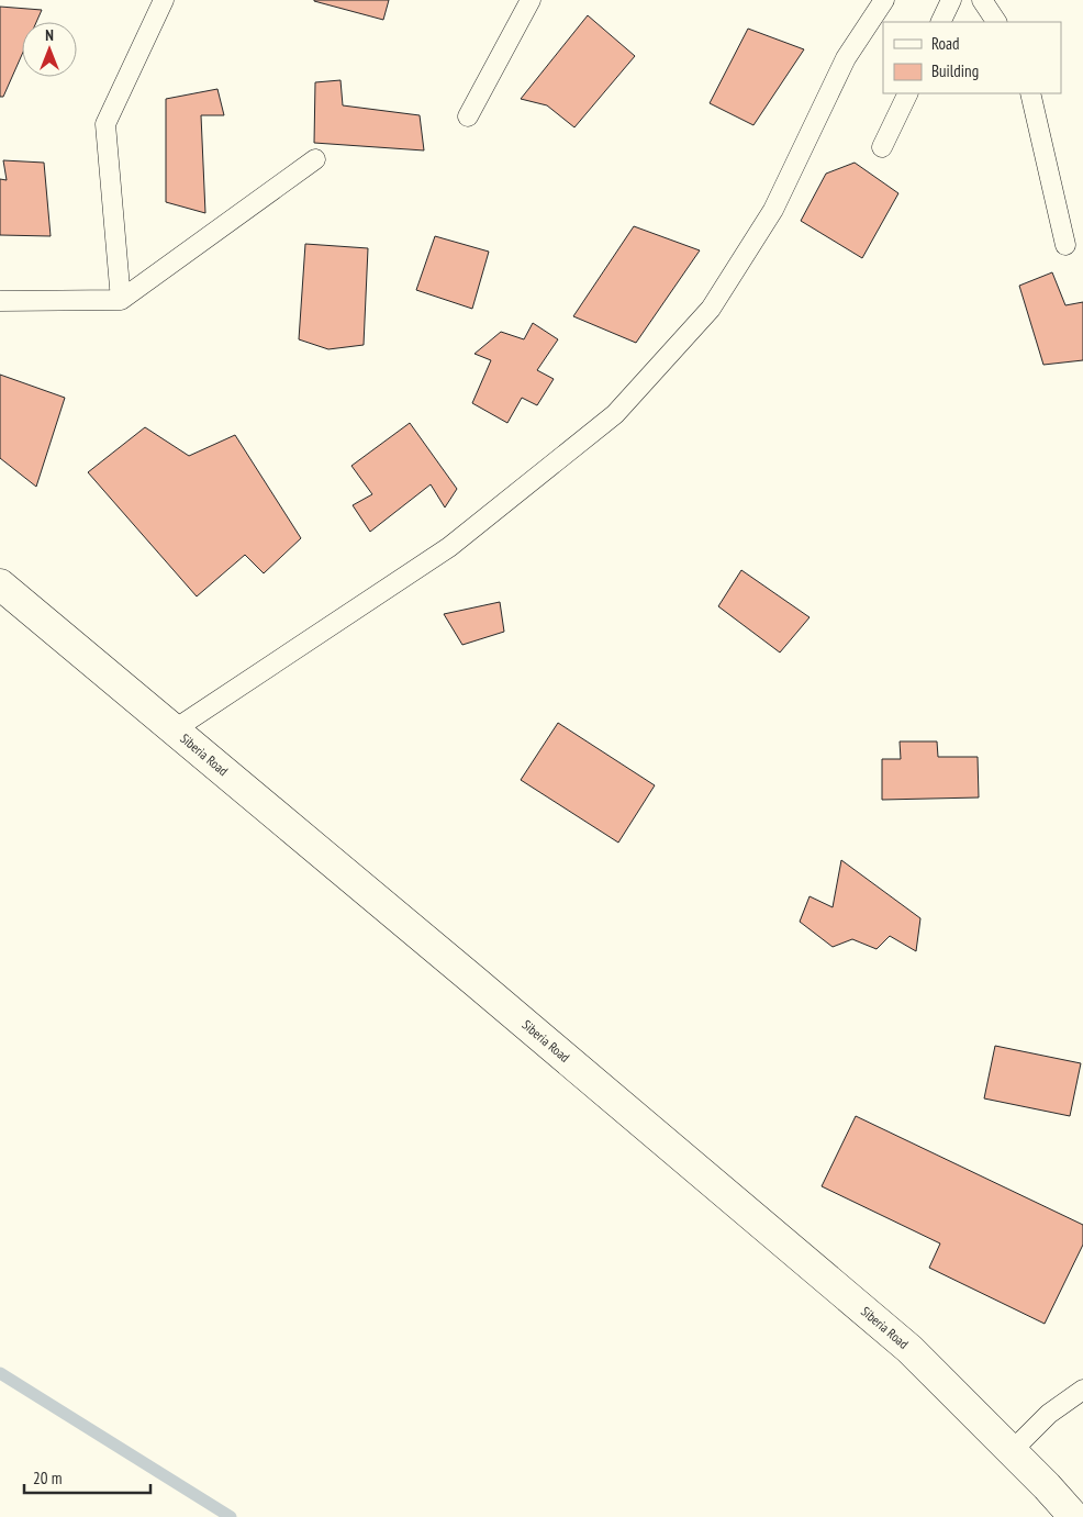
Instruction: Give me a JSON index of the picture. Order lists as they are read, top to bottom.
{
  "streets": {
    "street": ["Siberia Road"]
  },
  "legend": ["Road", "Building"],
  "scale_bar": "20 m",
  "north": "top"
}
